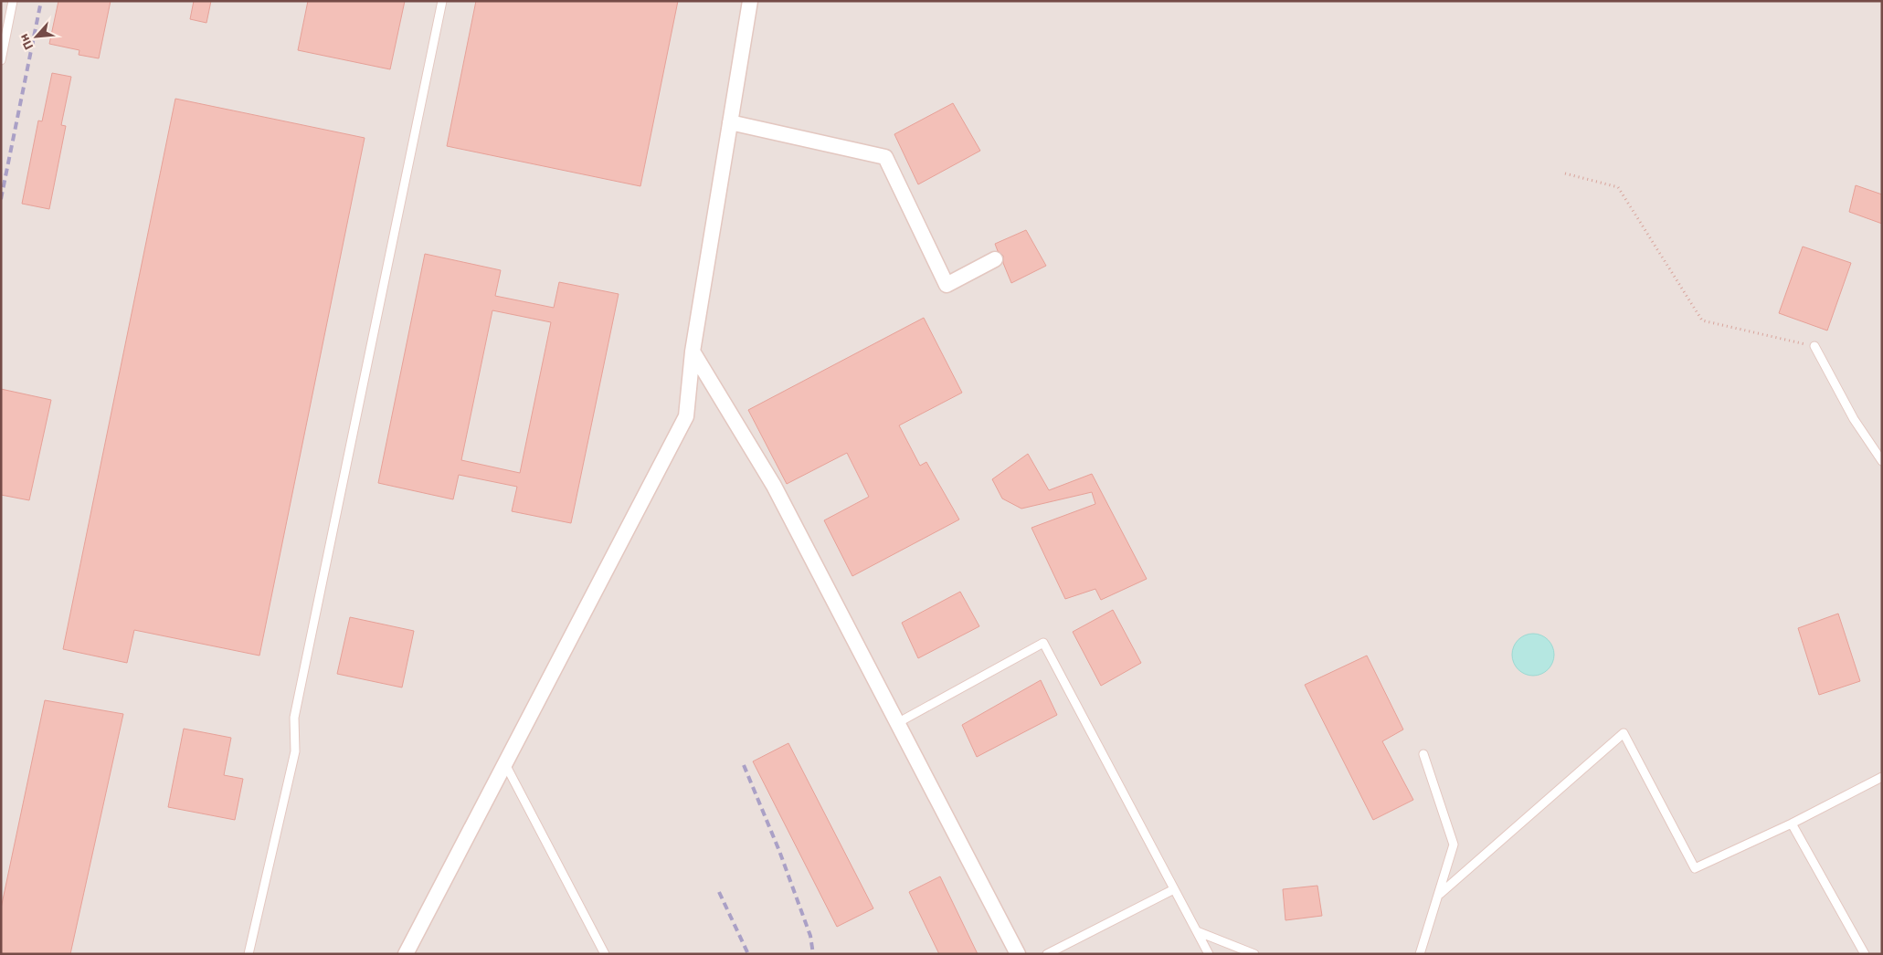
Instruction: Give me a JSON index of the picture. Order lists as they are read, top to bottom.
{
  "north": "bottom left"
}
